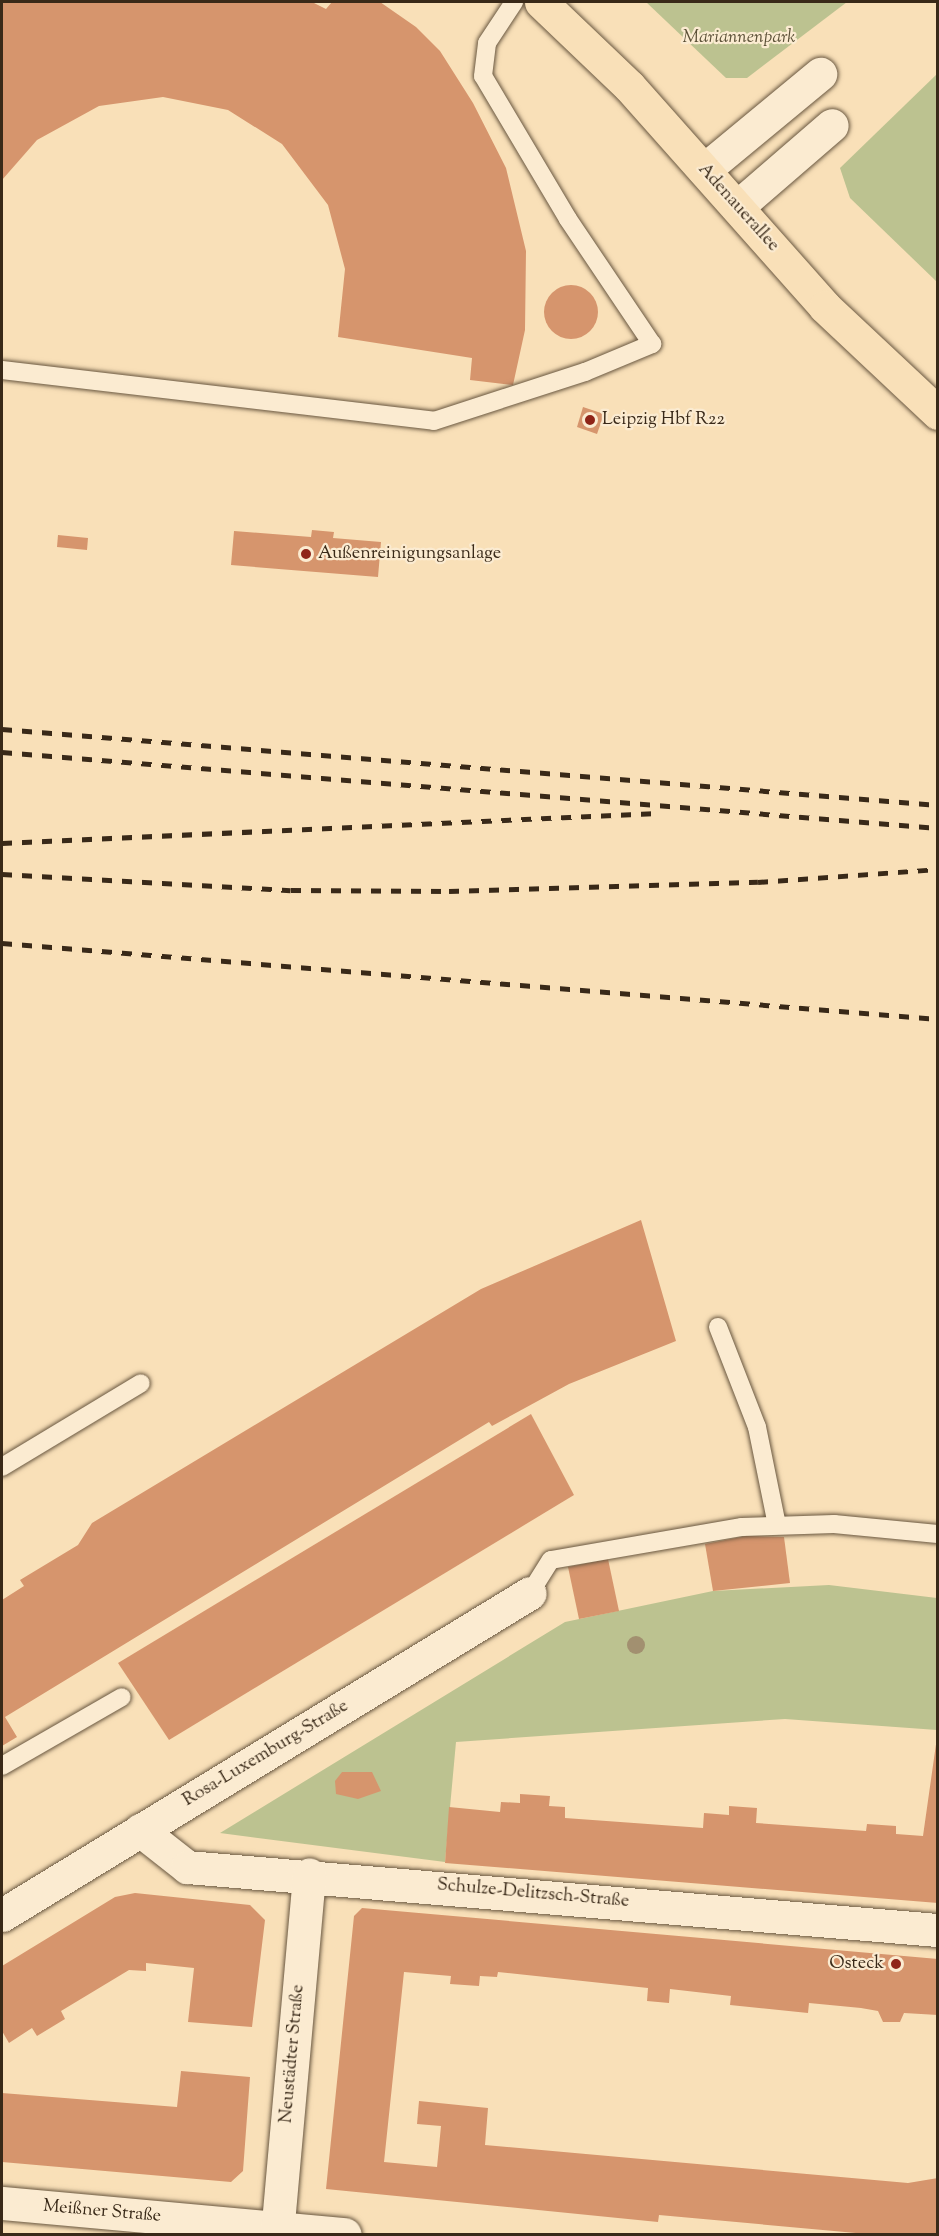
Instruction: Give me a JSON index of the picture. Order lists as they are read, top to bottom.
{
  "streets": {
    "main road": ["Adenauerallee"],
    "street": [
      "Rosa-Luxemburg-Straße",
      "Schulze-Delitzsch-Straße",
      "Neustädter Straße",
      "Meißner Straße"
    ]
  },
  "crossings": [
    ["Rosa-Luxemburg-Straße", "Schulze-Delitzsch-Straße"],
    ["Schulze-Delitzsch-Straße", "Neustädter Straße"],
    ["Neustädter Straße", "Meißner Straße"]
  ],
  "parks": ["Mariannenpark"],
  "places": ["Leipzig Hbf R22", "Außenreinigungsanlage", "Osteck"]
}
